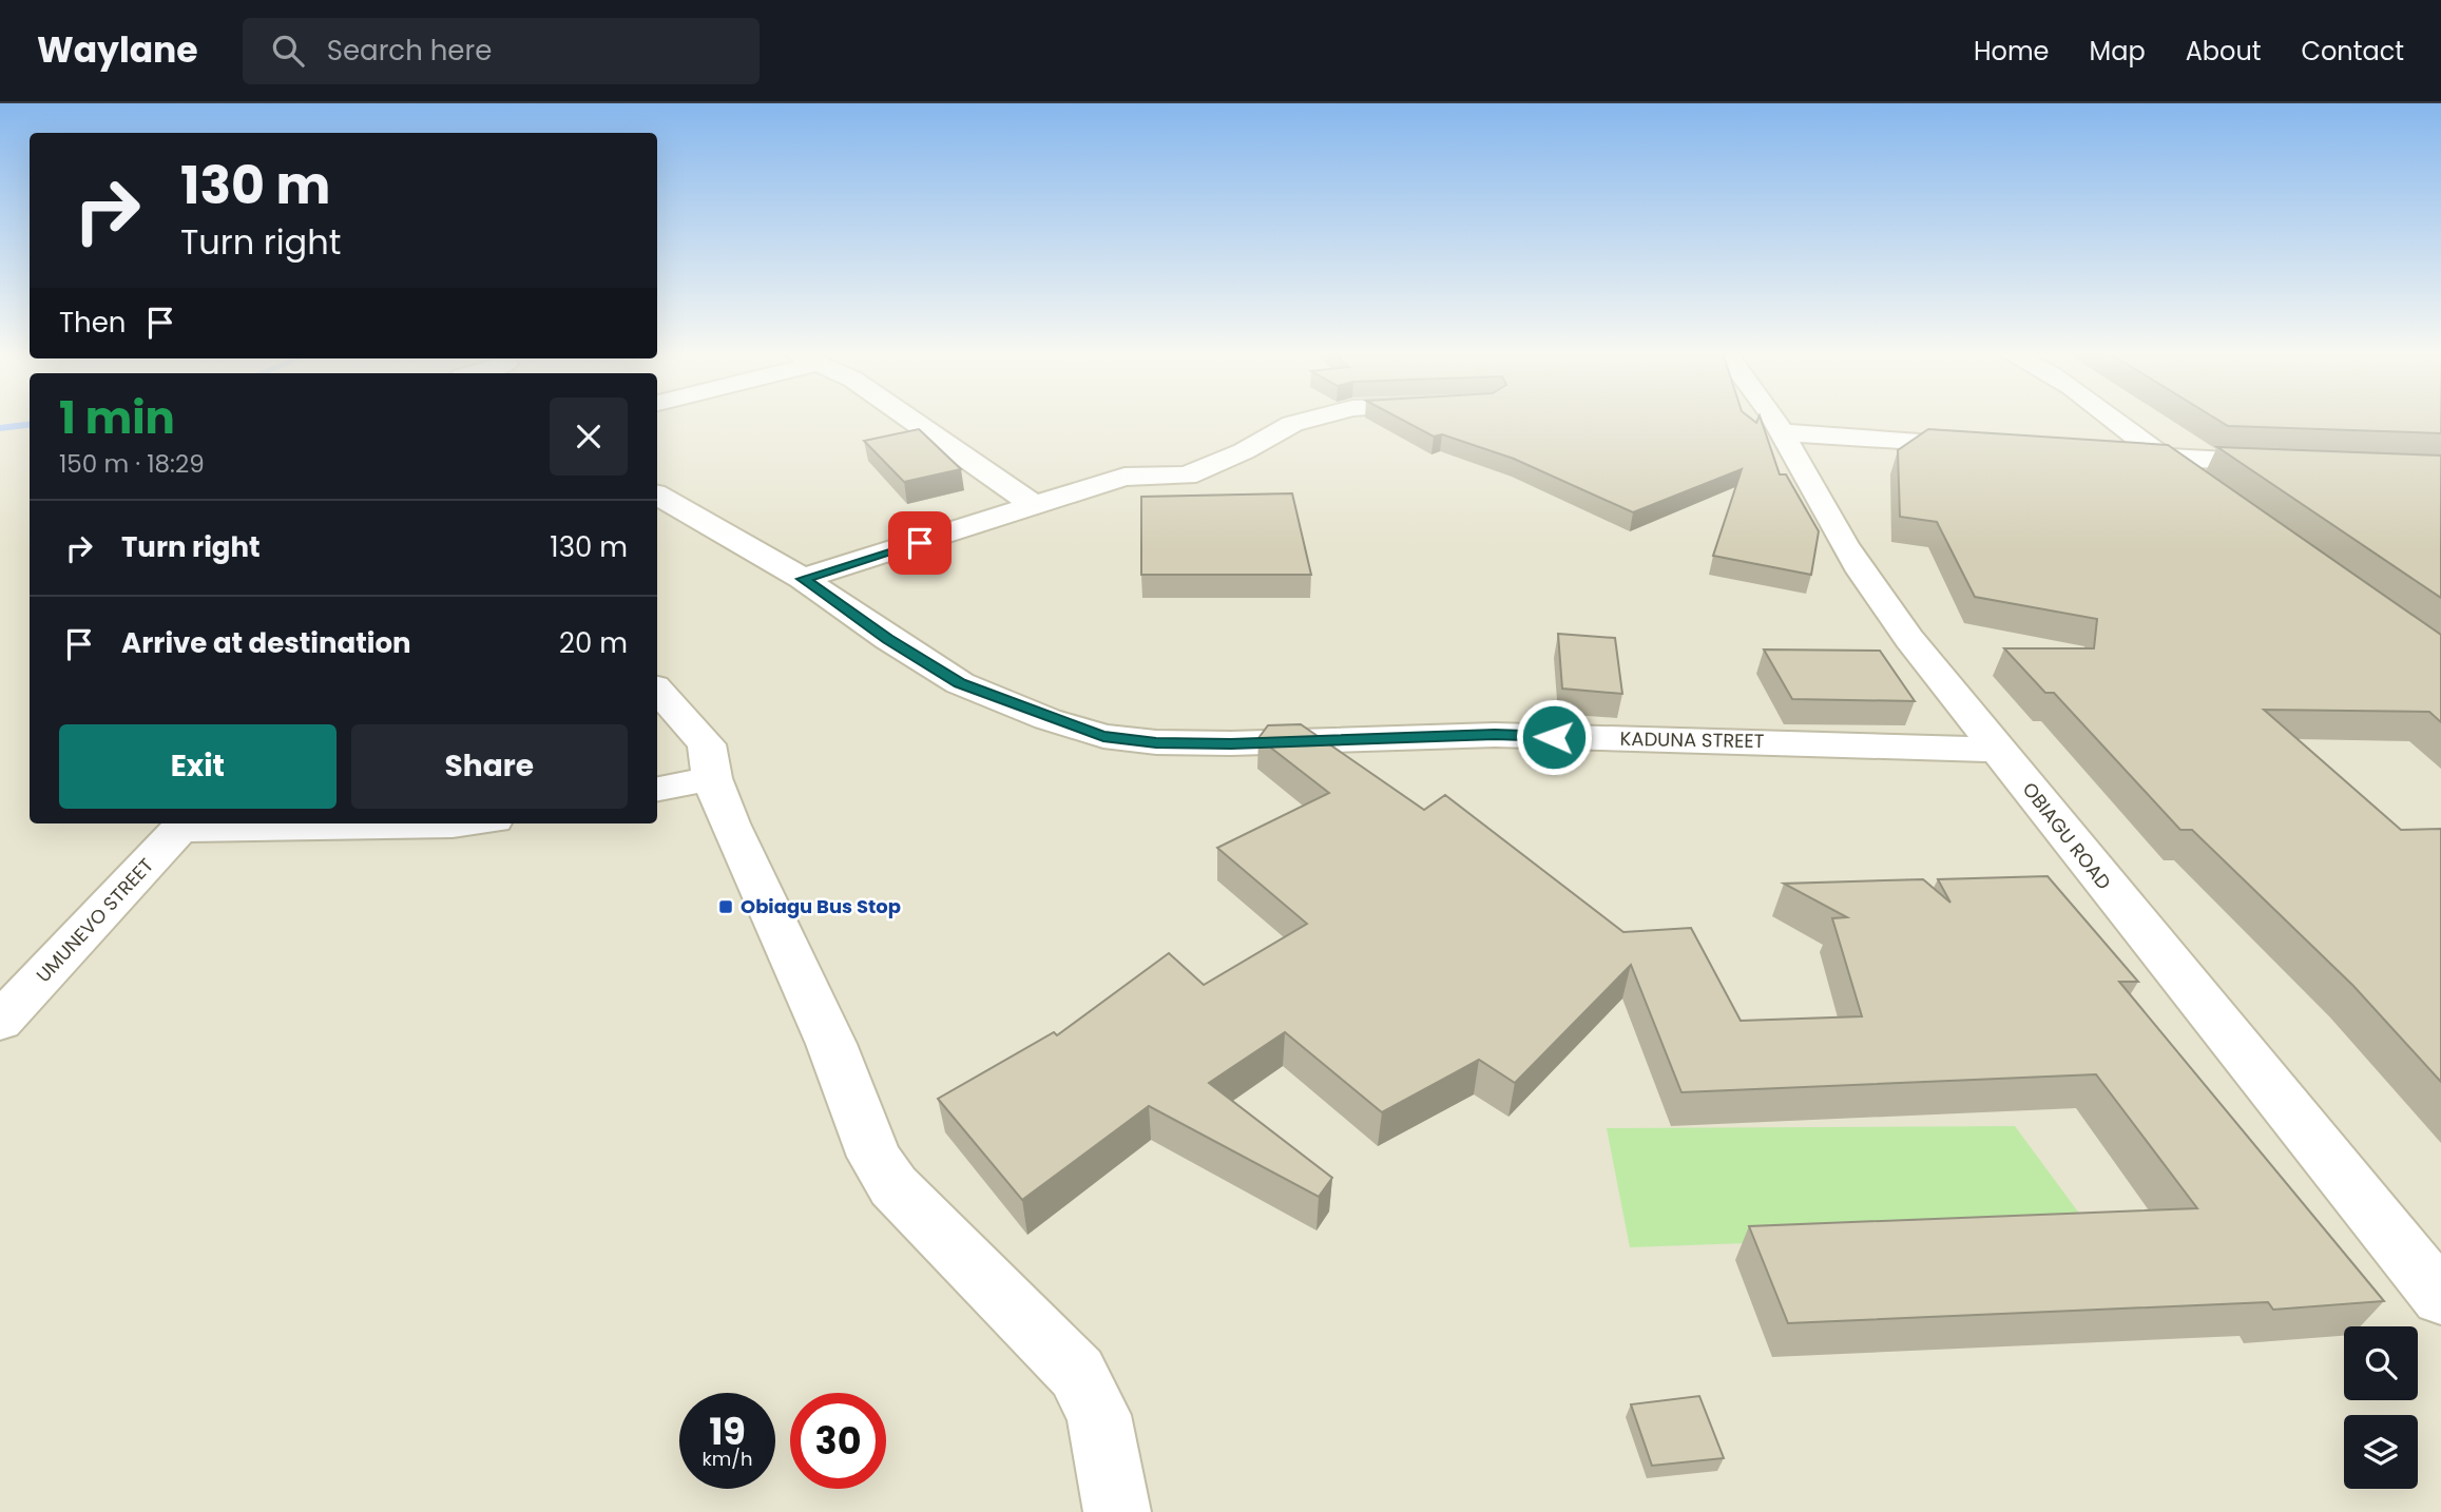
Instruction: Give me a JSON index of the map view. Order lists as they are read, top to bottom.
{
  "streets": {
    "street": ["KADUNA STREET", "OBIAGU ROAD", "UMUNEVO STREET"]
  },
  "crossings": [
    ["KADUNA STREET", "OBIAGU ROAD"]
  ],
  "places": {
    "transit": ["Obiagu Bus Stop"]
  },
  "page": {
    "header": "Waylane",
    "search": "Search here",
    "nav": [
      "Home",
      "Map",
      "About",
      "Contact"
    ],
    "turn": ["130 m", "Turn right"],
    "then": "Then",
    "heading": ["1 min", "150 m · 18:29"],
    "list": [
      {
        "name": "Turn right",
        "value": "130 m"
      },
      {
        "name": "Arrive at destination",
        "value": "20 m"
      }
    ],
    "buttons": ["Exit", "Share"],
    "speed": "19 km/h",
    "limit": "30"
  }
}
